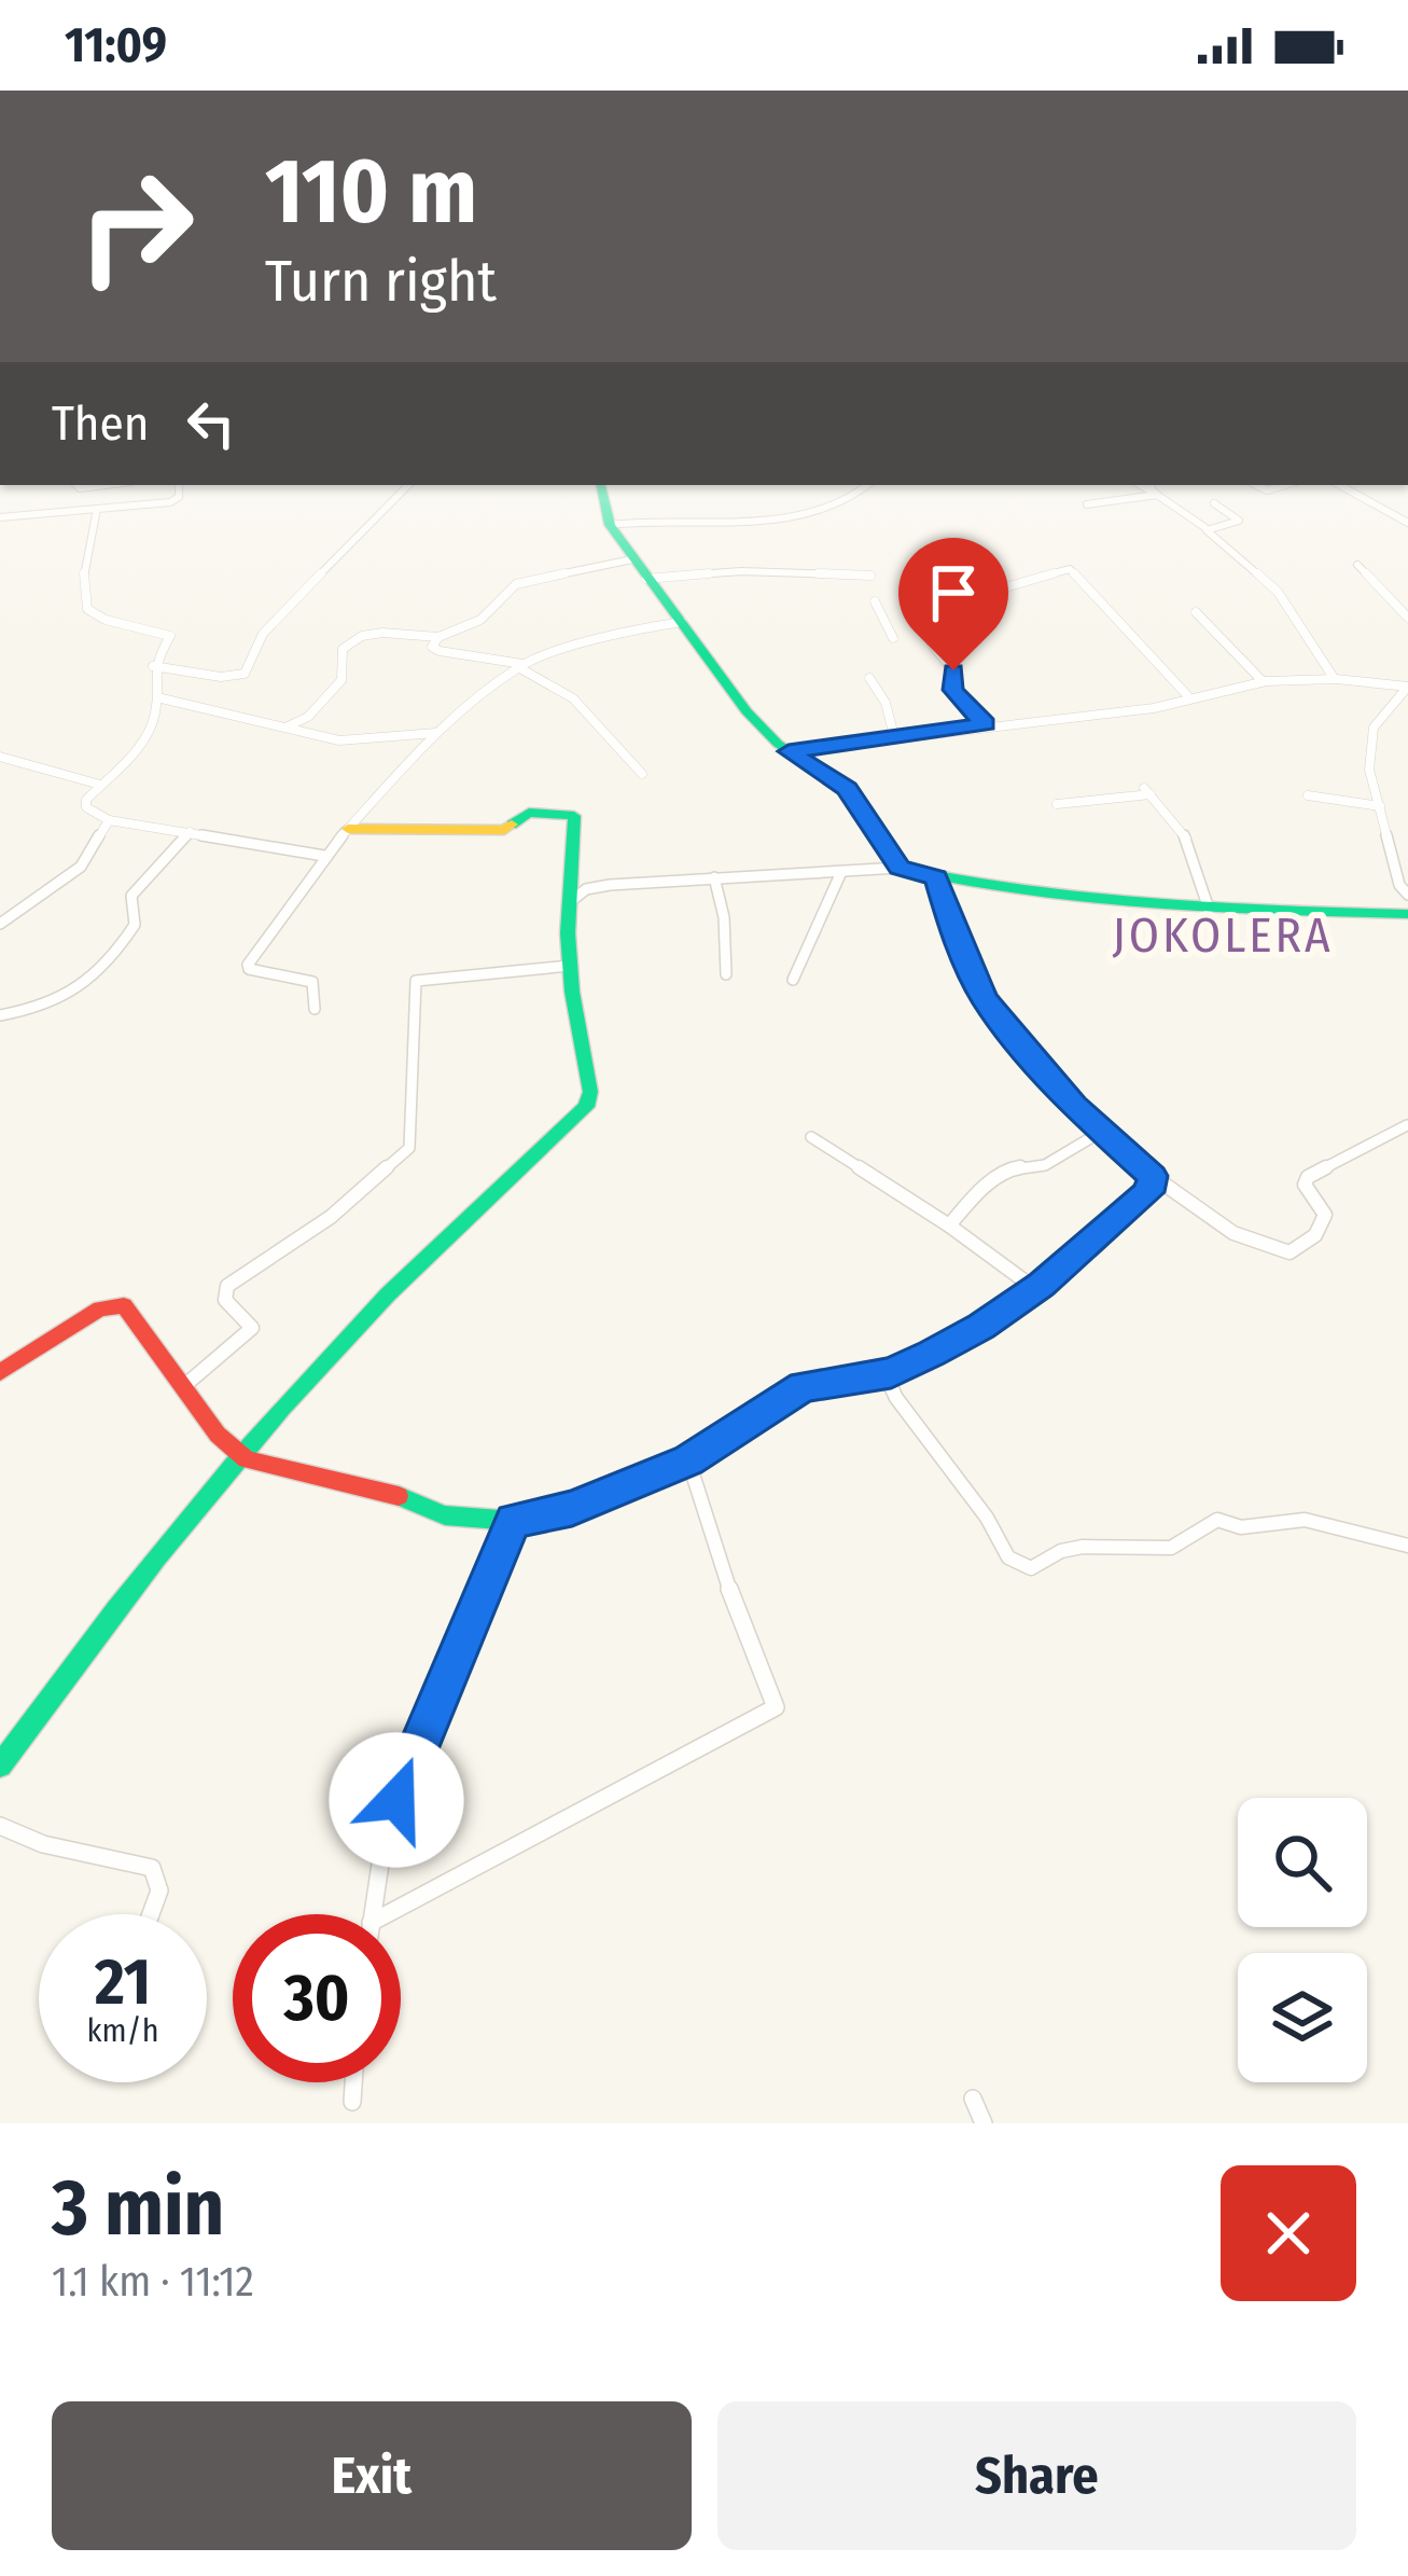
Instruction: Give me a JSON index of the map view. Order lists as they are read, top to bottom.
{
  "districts": ["JOKOLERA"],
  "page": {
    "status": "11:09",
    "turn": ["110 m", "Turn right"],
    "then": "Then",
    "speed": "21 km/h",
    "limit": "30",
    "heading": ["3 min", "1.1 km · 11:12"],
    "buttons": ["Exit", "Share"]
  }
}
